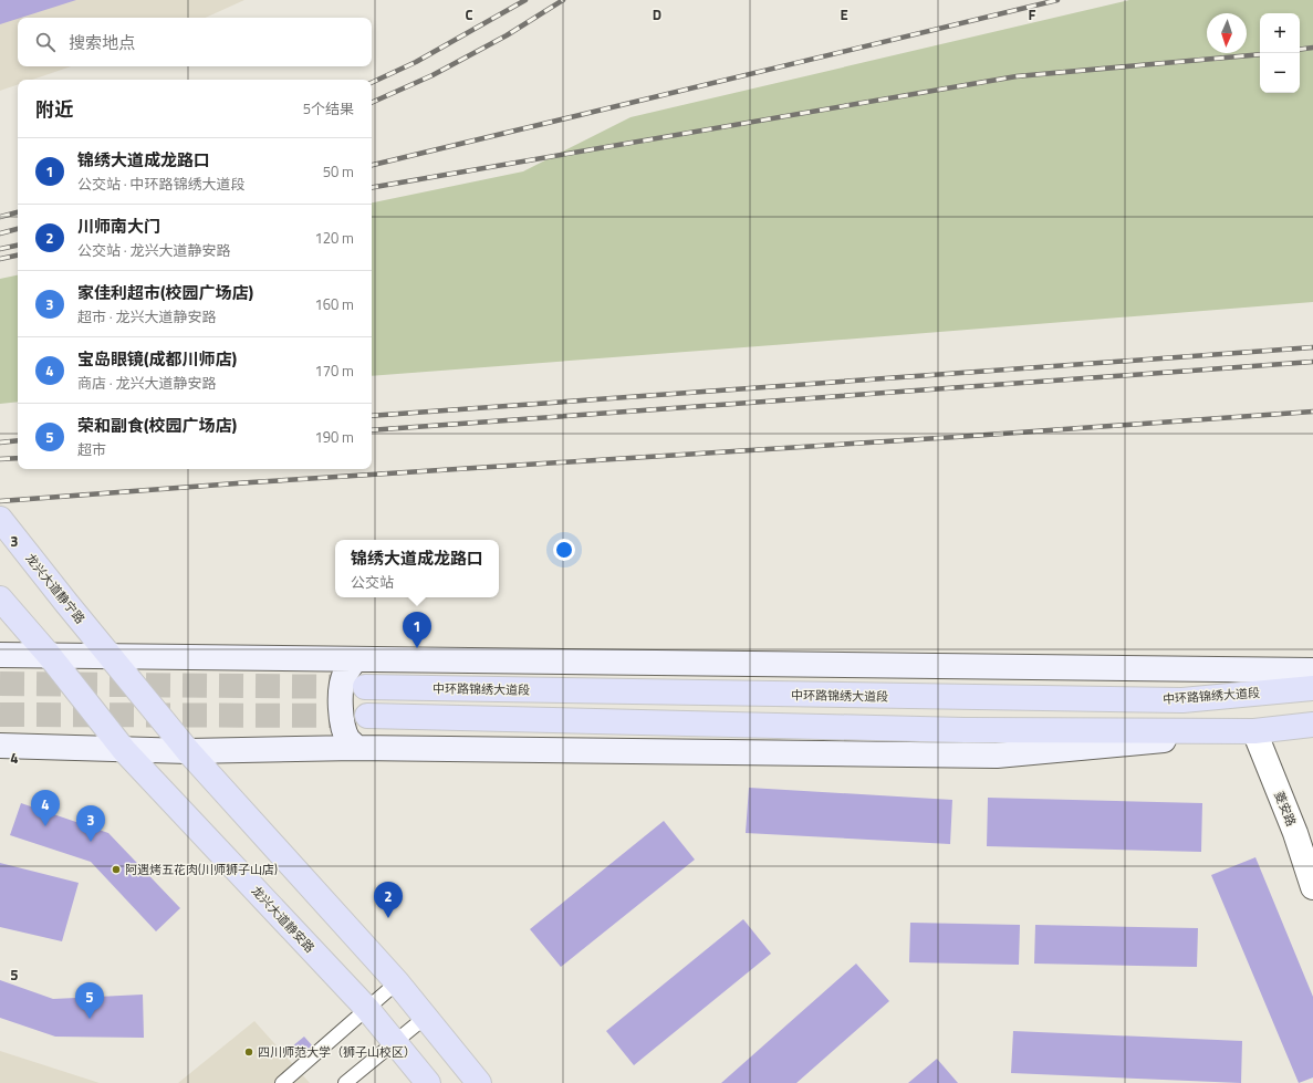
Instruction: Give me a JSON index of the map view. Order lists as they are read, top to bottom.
{
  "streets": {
    "main road": ["龙兴大道静宁路", "中环路锦绣大道段", "龙兴大道静安路"],
    "street": ["菱安路"]
  },
  "places": ["阿遇烤五花肉(川师狮子山店)", "四川师范大学（狮子山校区）"],
  "north": "bottom",
  "page": {
    "map_buttons": ["+", "−"],
    "search": "搜索地点",
    "heading": ["附近", "5个结果"],
    "list": [
      {
        "mark": "1",
        "name": "锦绣大道成龙路口",
        "note": "公交站 · 中环路锦绣大道段",
        "value": "50 m"
      },
      {
        "mark": "2",
        "name": "川师南大门",
        "note": "公交站 · 龙兴大道静安路",
        "value": "120 m"
      },
      {
        "mark": "3",
        "name": "家佳利超市(校园广场店)",
        "note": "超市 · 龙兴大道静安路",
        "value": "160 m"
      },
      {
        "mark": "4",
        "name": "宝岛眼镜(成都川师店)",
        "note": "商店 · 龙兴大道静安路",
        "value": "170 m"
      },
      {
        "mark": "5",
        "name": "荣和副食(校园广场店)",
        "note": "超市",
        "value": "190 m"
      }
    ],
    "popup": ["锦绣大道成龙路口", "公交站"],
    "pins": [
      "1",
      "4",
      "3",
      "2",
      "5"
    ]
  },
  "grid": {
    "columns": [
      "C",
      "D",
      "E",
      "F"
    ],
    "rows": ["3", "4", "5"]
  }
}
